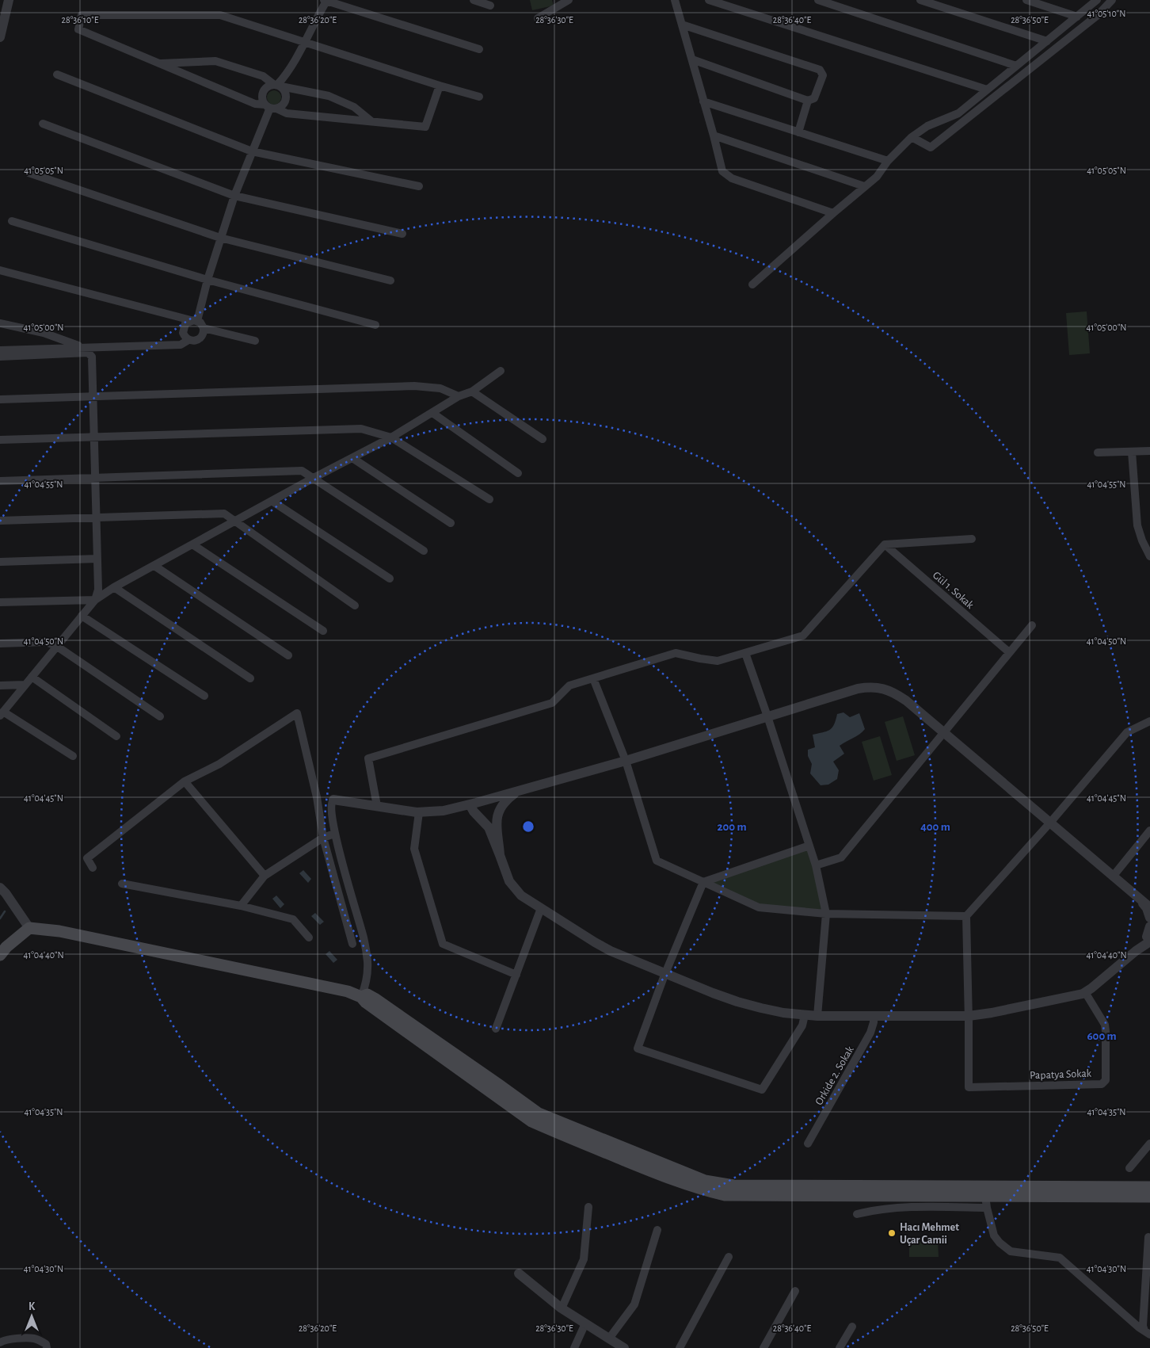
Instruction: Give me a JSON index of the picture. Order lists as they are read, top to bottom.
{
  "streets": {
    "street": ["Gül 1. Sokak", "Papatya Sokak", "Orkide 2. Sokak"]
  },
  "places": ["Hacı Mehmet Uçar Camii"],
  "north": "top",
  "coordinates": [
    "41°05'10\"N",
    "28°36'10\"E",
    "28°36'20\"E",
    "28°36'30\"E",
    "28°36'40\"E",
    "28°36'50\"E",
    "41°05'05\"N",
    "41°05'00\"N",
    "41°04'55\"N",
    "41°04'50\"N",
    "41°04'45\"N",
    "41°04'40\"N",
    "41°04'35\"N",
    "41°04'30\"N"
  ],
  "rings": ["200 m", "400 m", "600 m"]
}
